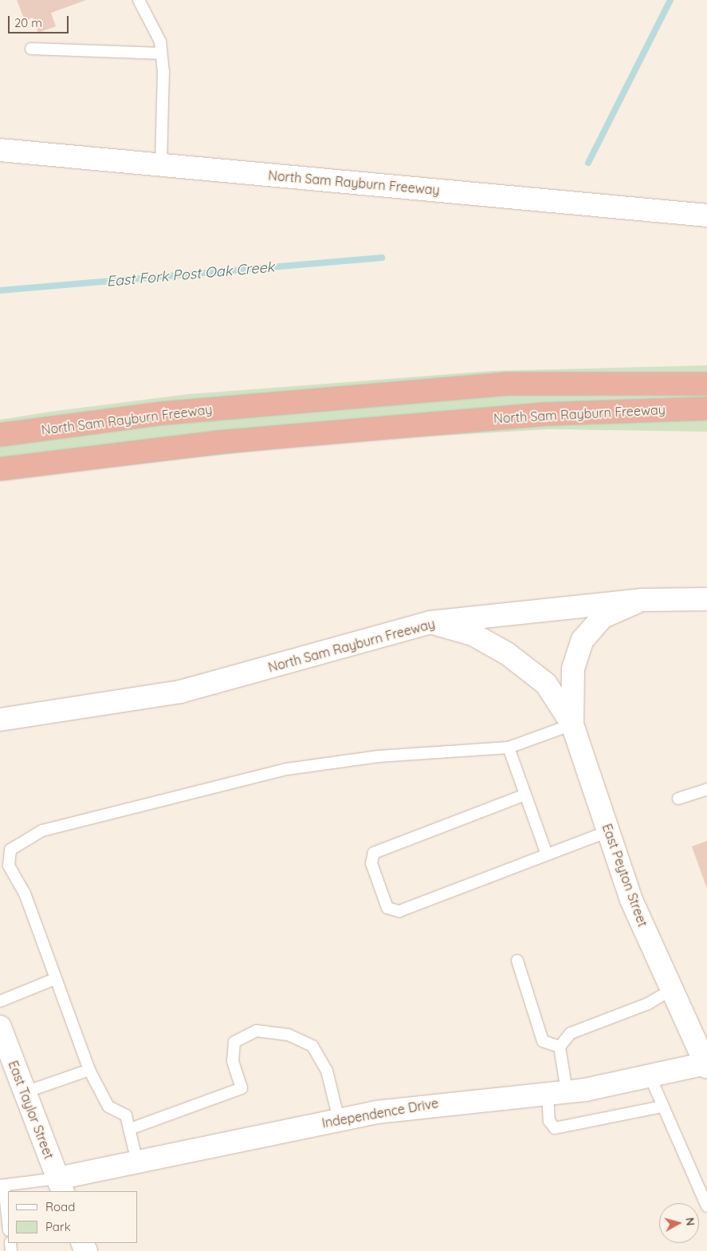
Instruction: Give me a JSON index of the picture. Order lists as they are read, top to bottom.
{
  "streets": {
    "highway": ["North Sam Rayburn Freeway"],
    "main road": ["East Peyton Street", "East Taylor Street", "Independence Drive"]
  },
  "crossings": [
    ["North Sam Rayburn Freeway", "East Peyton Street"],
    ["East Peyton Street", "Independence Drive"],
    ["East Taylor Street", "Independence Drive"]
  ],
  "water": ["East Fork Post Oak Creek"],
  "legend": ["Road", "Park"],
  "scale_bar": "20 m",
  "north": "right"
}
